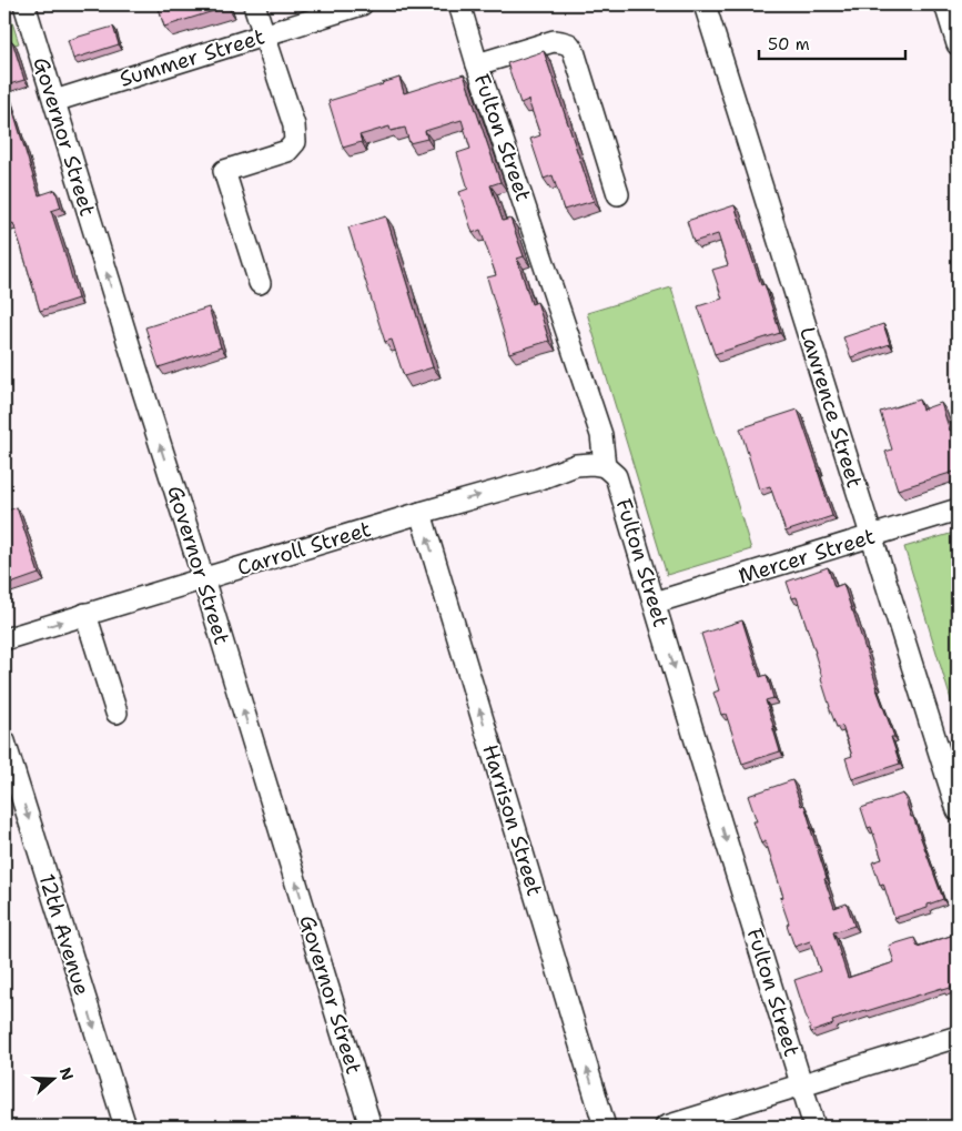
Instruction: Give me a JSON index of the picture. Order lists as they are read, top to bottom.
{
  "streets": {
    "street": [
      "Summer Street",
      "Governor Street",
      "Fulton Street",
      "Lawrence Street",
      "Carroll Street",
      "Mercer Street",
      "Harrison Street",
      "12th Avenue"
    ]
  },
  "crossings": [
    ["Summer Street", "Governor Street"],
    ["Governor Street", "Carroll Street"],
    ["Fulton Street", "Carroll Street"],
    ["Fulton Street", "Mercer Street"],
    ["Lawrence Street", "Mercer Street"],
    ["Carroll Street", "Harrison Street"]
  ],
  "one_way": [
    "Governor Street",
    "Fulton Street",
    "Carroll Street",
    "Harrison Street",
    "12th Avenue"
  ],
  "scale_bar": "50 m",
  "north": "right"
}
